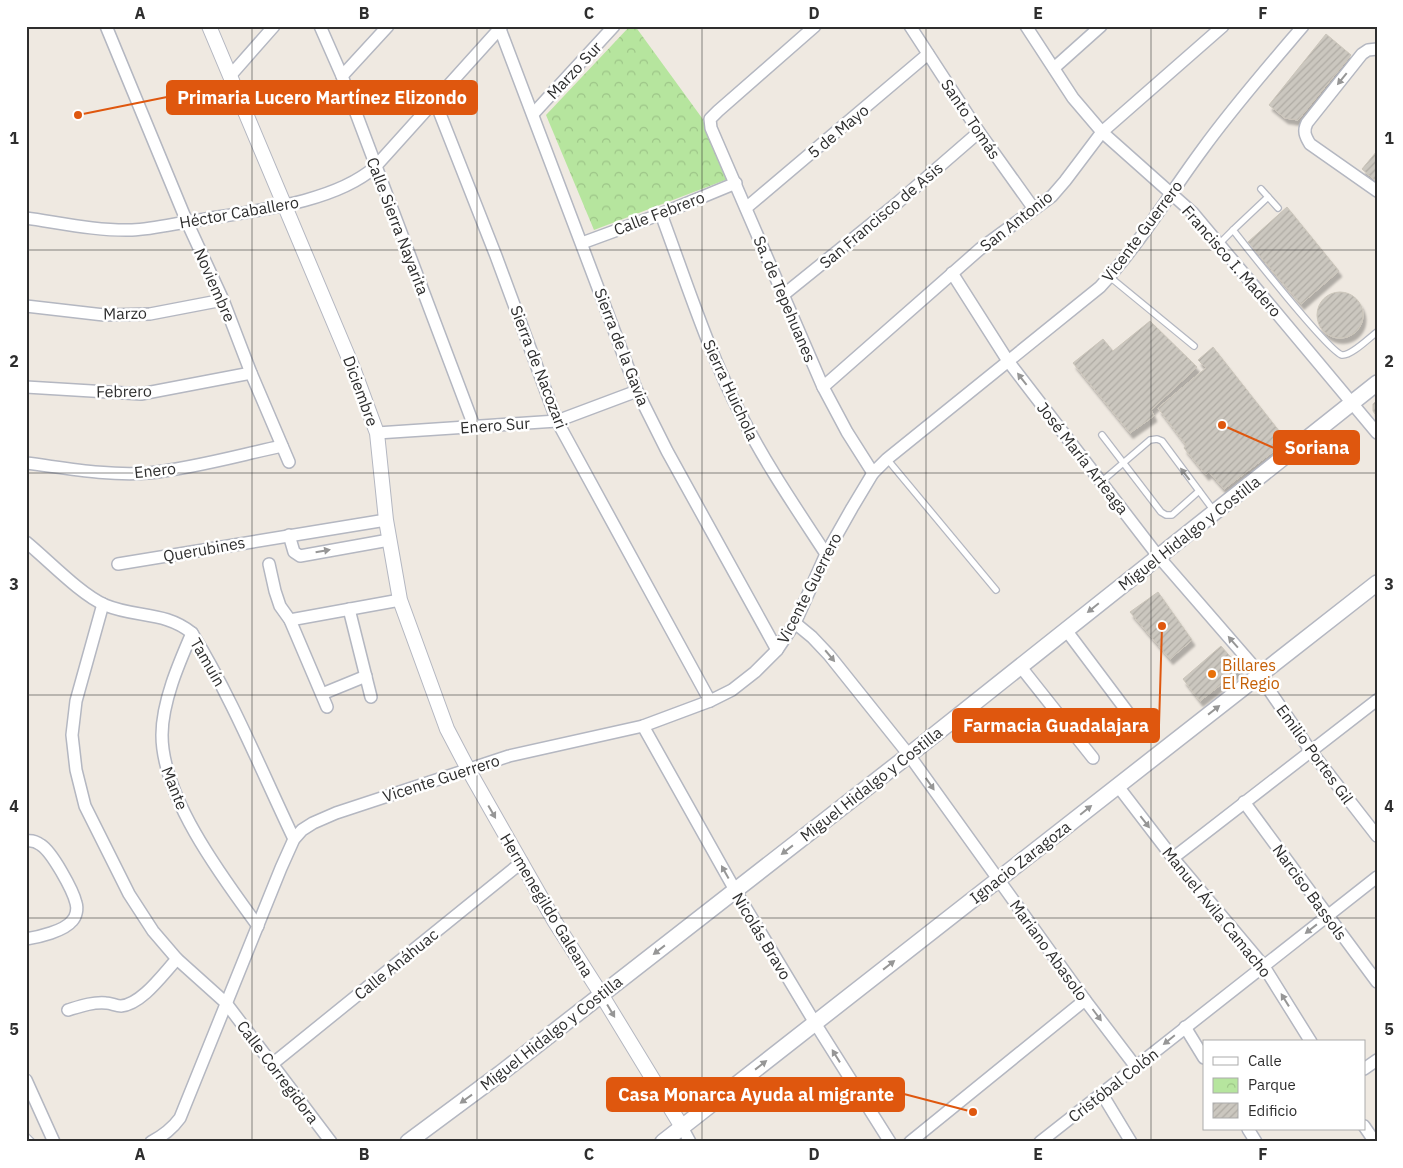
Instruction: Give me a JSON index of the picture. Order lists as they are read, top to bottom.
{
  "streets": {
    "main road": ["Miguel Hidalgo y Costilla", "Ignacio Zaragoza"],
    "street": [
      "Marzo Sur",
      "Santo Tomás",
      "5 de Mayo",
      "Héctor Caballero",
      "Calle Febrero",
      "San Francisco de Asis",
      "San Antonio",
      "Calle Sierra Nayarita",
      "Vicente Guerrero",
      "Francisco I. Madero",
      "Noviembre",
      "Sa. de Tepehuanes",
      "Marzo",
      "Sierra de la Gavia",
      "Sierra de Nacozari",
      "Sierra Huichola",
      "Febrero",
      "Diciembre",
      "Enero Sur",
      "José María Arteaga",
      "Enero",
      "Querubines",
      "Tamuín",
      "Emilio Portes Gil",
      "Mante",
      "Narciso Bassols",
      "Hermenegildo Galeana",
      "Manuel Ávila Camacho",
      "Nicolás Bravo",
      "Mariano Abasolo",
      "Calle Anáhuac",
      "Calle Corregidora",
      "Cristóbal Colón"
    ]
  },
  "crossings": [
    ["Marzo Sur", "Sierra de la Gavia"],
    ["Santo Tomás", "5 de Mayo"],
    ["Santo Tomás", "San Francisco de Asis"],
    ["Santo Tomás", "San Antonio"],
    ["5 de Mayo", "Sa. de Tepehuanes"],
    ["Héctor Caballero", "Calle Sierra Nayarita"],
    ["Héctor Caballero", "Noviembre"],
    ["Héctor Caballero", "Sierra de la Gavia"],
    ["Héctor Caballero", "Sierra de Nacozari"],
    ["Héctor Caballero", "Diciembre"],
    ["Calle Febrero", "Sa. de Tepehuanes"],
    ["Calle Febrero", "Sierra de la Gavia"],
    ["Calle Febrero", "Sierra Huichola"],
    ["San Francisco de Asis", "Sa. de Tepehuanes"],
    ["San Antonio", "Francisco I. Madero"],
    ["San Antonio", "Sa. de Tepehuanes"],
    ["San Antonio", "José María Arteaga"],
    ["Calle Sierra Nayarita", "Enero Sur"],
    ["Vicente Guerrero", "Francisco I. Madero"],
    ["Vicente Guerrero", "Sa. de Tepehuanes"],
    ["Vicente Guerrero", "Sierra de la Gavia"],
    ["Vicente Guerrero", "Sierra de Nacozari"],
    ["Vicente Guerrero", "Sierra Huichola"],
    ["Vicente Guerrero", "Diciembre"],
    ["Vicente Guerrero", "José María Arteaga"],
    ["Vicente Guerrero", "Tamuín"],
    ["Vicente Guerrero", "Mante"],
    ["Vicente Guerrero", "Hermenegildo Galeana"],
    ["Vicente Guerrero", "Nicolás Bravo"],
    ["Vicente Guerrero", "Mariano Abasolo"],
    ["Vicente Guerrero", "Calle Corregidora"],
    ["Francisco I. Madero", "Miguel Hidalgo y Costilla"],
    ["Noviembre", "Marzo"],
    ["Noviembre", "Febrero"],
    ["Noviembre", "Enero"],
    ["Sierra de la Gavia", "Enero Sur"],
    ["Sierra de Nacozari", "Enero Sur"],
    ["Diciembre", "Enero Sur"],
    ["Diciembre", "Querubines"],
    ["Diciembre", "Hermenegildo Galeana"],
    ["José María Arteaga", "Miguel Hidalgo y Costilla"],
    ["José María Arteaga", "Emilio Portes Gil"],
    ["Miguel Hidalgo y Costilla", "Emilio Portes Gil"],
    ["Miguel Hidalgo y Costilla", "Hermenegildo Galeana"],
    ["Miguel Hidalgo y Costilla", "Nicolás Bravo"],
    ["Miguel Hidalgo y Costilla", "Mariano Abasolo"],
    ["Tamuín", "Mante"],
    ["Tamuín", "Calle Corregidora"],
    ["Emilio Portes Gil", "Ignacio Zaragoza"],
    ["Ignacio Zaragoza", "Hermenegildo Galeana"],
    ["Ignacio Zaragoza", "Manuel Ávila Camacho"],
    ["Ignacio Zaragoza", "Nicolás Bravo"],
    ["Ignacio Zaragoza", "Mariano Abasolo"],
    ["Narciso Bassols", "Cristóbal Colón"],
    ["Hermenegildo Galeana", "Calle Anáhuac"],
    ["Manuel Ávila Camacho", "Cristóbal Colón"],
    ["Mariano Abasolo", "Cristóbal Colón"],
    ["Calle Anáhuac", "Calle Corregidora"]
  ],
  "one_way": [
    "José María Arteaga",
    "Miguel Hidalgo y Costilla",
    "Emilio Portes Gil",
    "Ignacio Zaragoza",
    "Hermenegildo Galeana",
    "Nicolás Bravo",
    "Mariano Abasolo"
  ],
  "places": [
    "Primaria Lucero Martínez Elizondo",
    "Soriana",
    "Farmacia Guadalajara",
    "Billares El Regio",
    "Casa Monarca Ayuda al migrante"
  ],
  "legend": ["Calle", "Parque", "Edificio"],
  "grid": {
    "columns": [
      "A",
      "B",
      "C",
      "D",
      "E",
      "F"
    ],
    "rows": [
      "1",
      "2",
      "3",
      "4",
      "5"
    ]
  }
}
